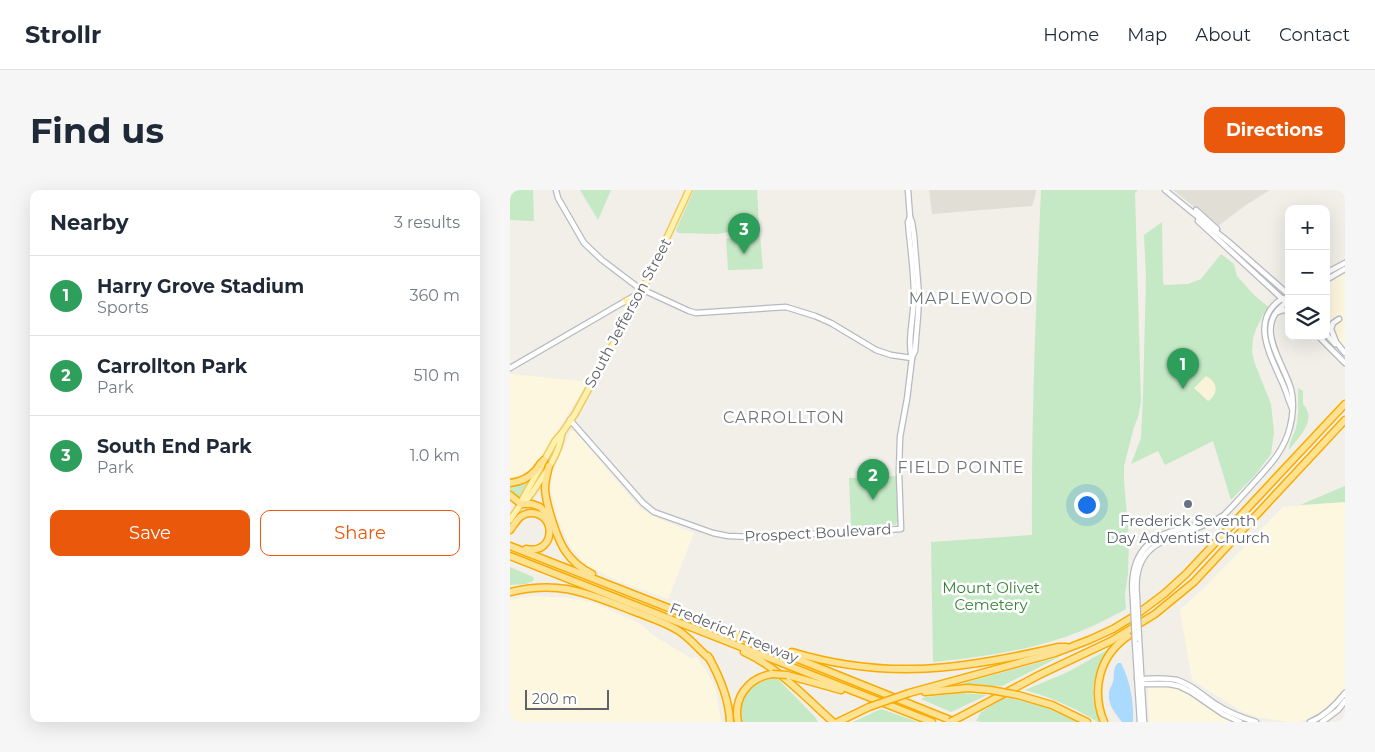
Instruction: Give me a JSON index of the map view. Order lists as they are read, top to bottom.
{
  "streets": {
    "highway": ["Frederick Freeway"],
    "main road": ["South Jefferson Street", "Prospect Boulevard"]
  },
  "crossings": [
    ["South Jefferson Street", "Prospect Boulevard"]
  ],
  "districts": ["MAPLEWOOD", "CARROLLTON", "FIELD POINTE"],
  "parks": ["Mount Olivet Cemetery"],
  "places": ["Frederick Seventh Day Adventist Church"],
  "scale_bar": "200 m",
  "page": {
    "header": "Strollr",
    "nav": [
      "Home",
      "Map",
      "About",
      "Contact"
    ],
    "buttons": [
      "Directions",
      ["Save", "Share"]
    ],
    "title": "Find us",
    "heading": ["Nearby", "3 results"],
    "map_buttons": ["+", "−"],
    "pins": ["3", "1", "2"],
    "list": [
      {
        "mark": "1",
        "name": "Harry Grove Stadium",
        "note": "Sports",
        "value": "360 m"
      },
      {
        "mark": "2",
        "name": "Carrollton Park",
        "note": "Park",
        "value": "510 m"
      },
      {
        "mark": "3",
        "name": "South End Park",
        "note": "Park",
        "value": "1.0 km"
      }
    ],
    "scale": "200 m"
  }
}
